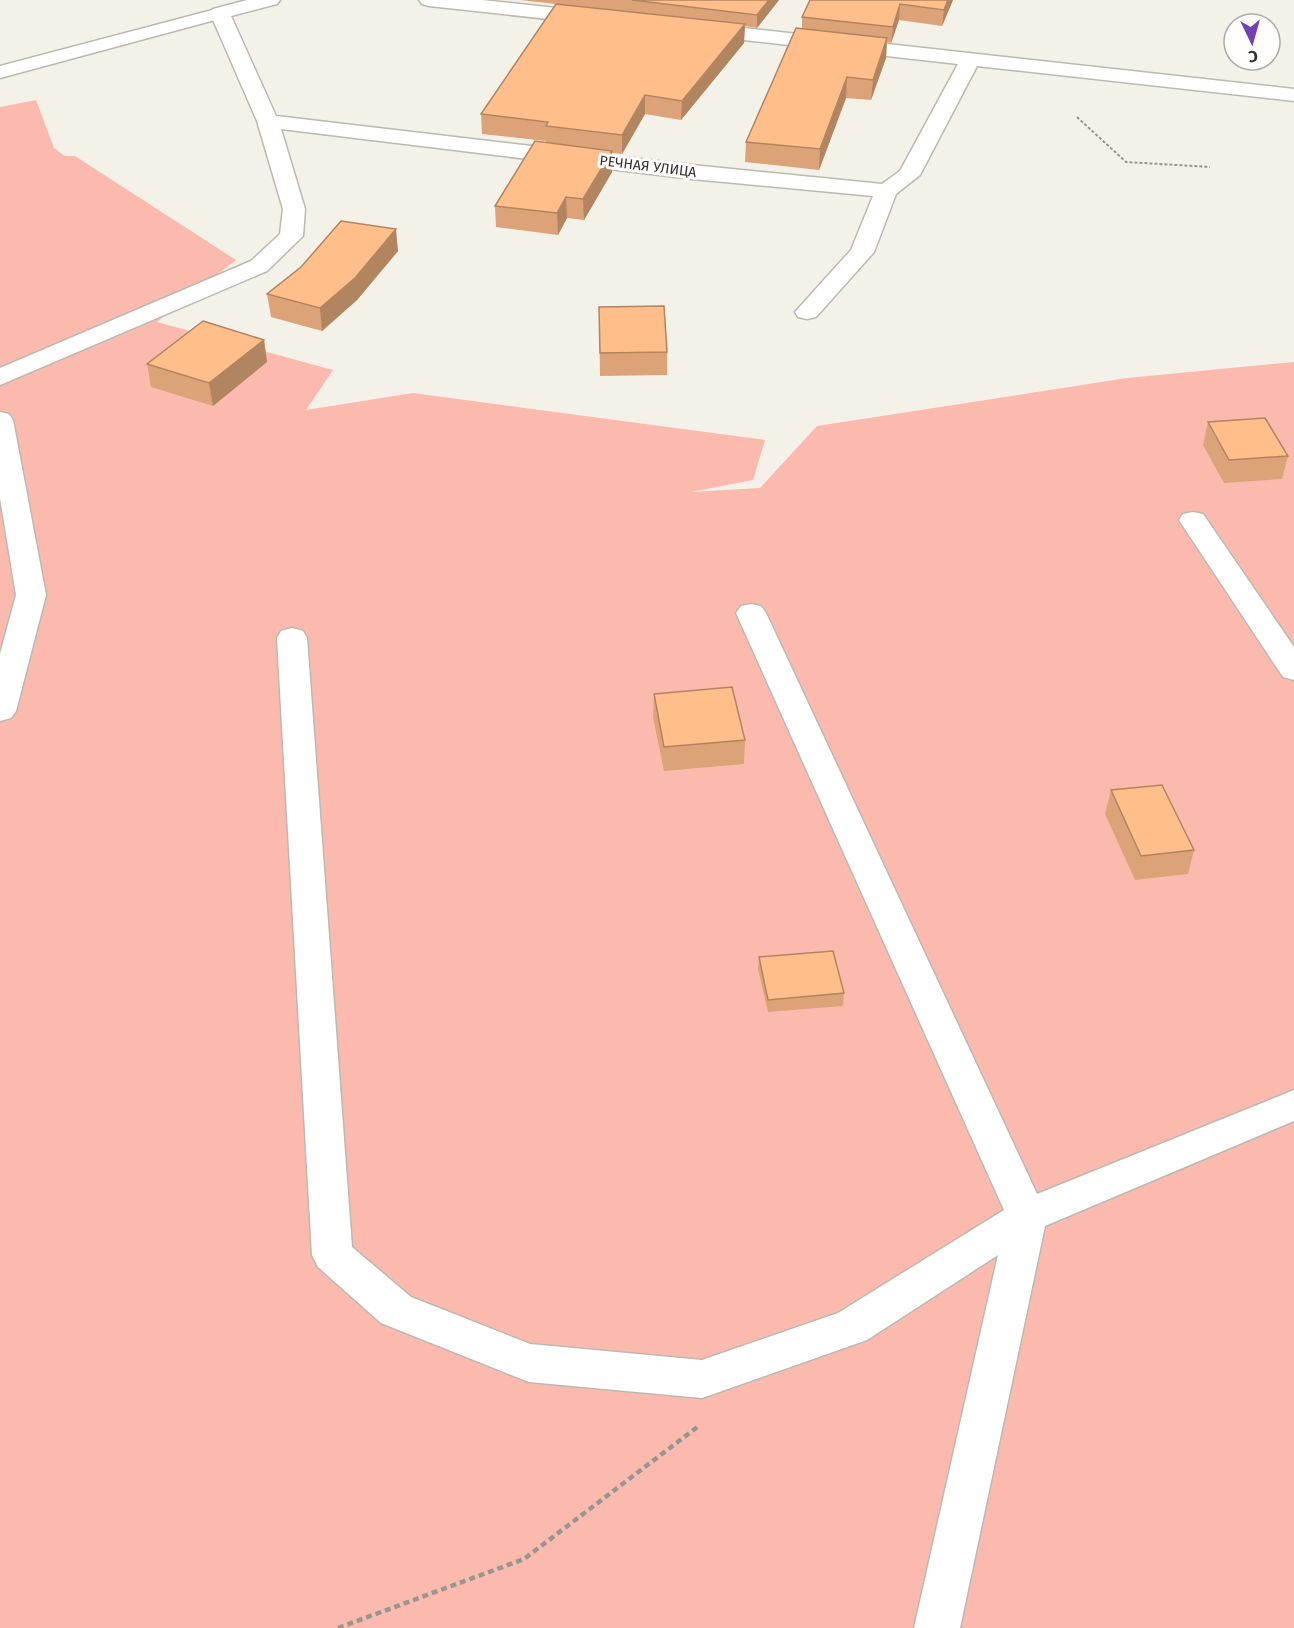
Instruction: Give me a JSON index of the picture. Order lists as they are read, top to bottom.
{
  "streets": {
    "street": ["РЕЧНАЯ УЛИЦА"]
  },
  "north": "bottom"
}
